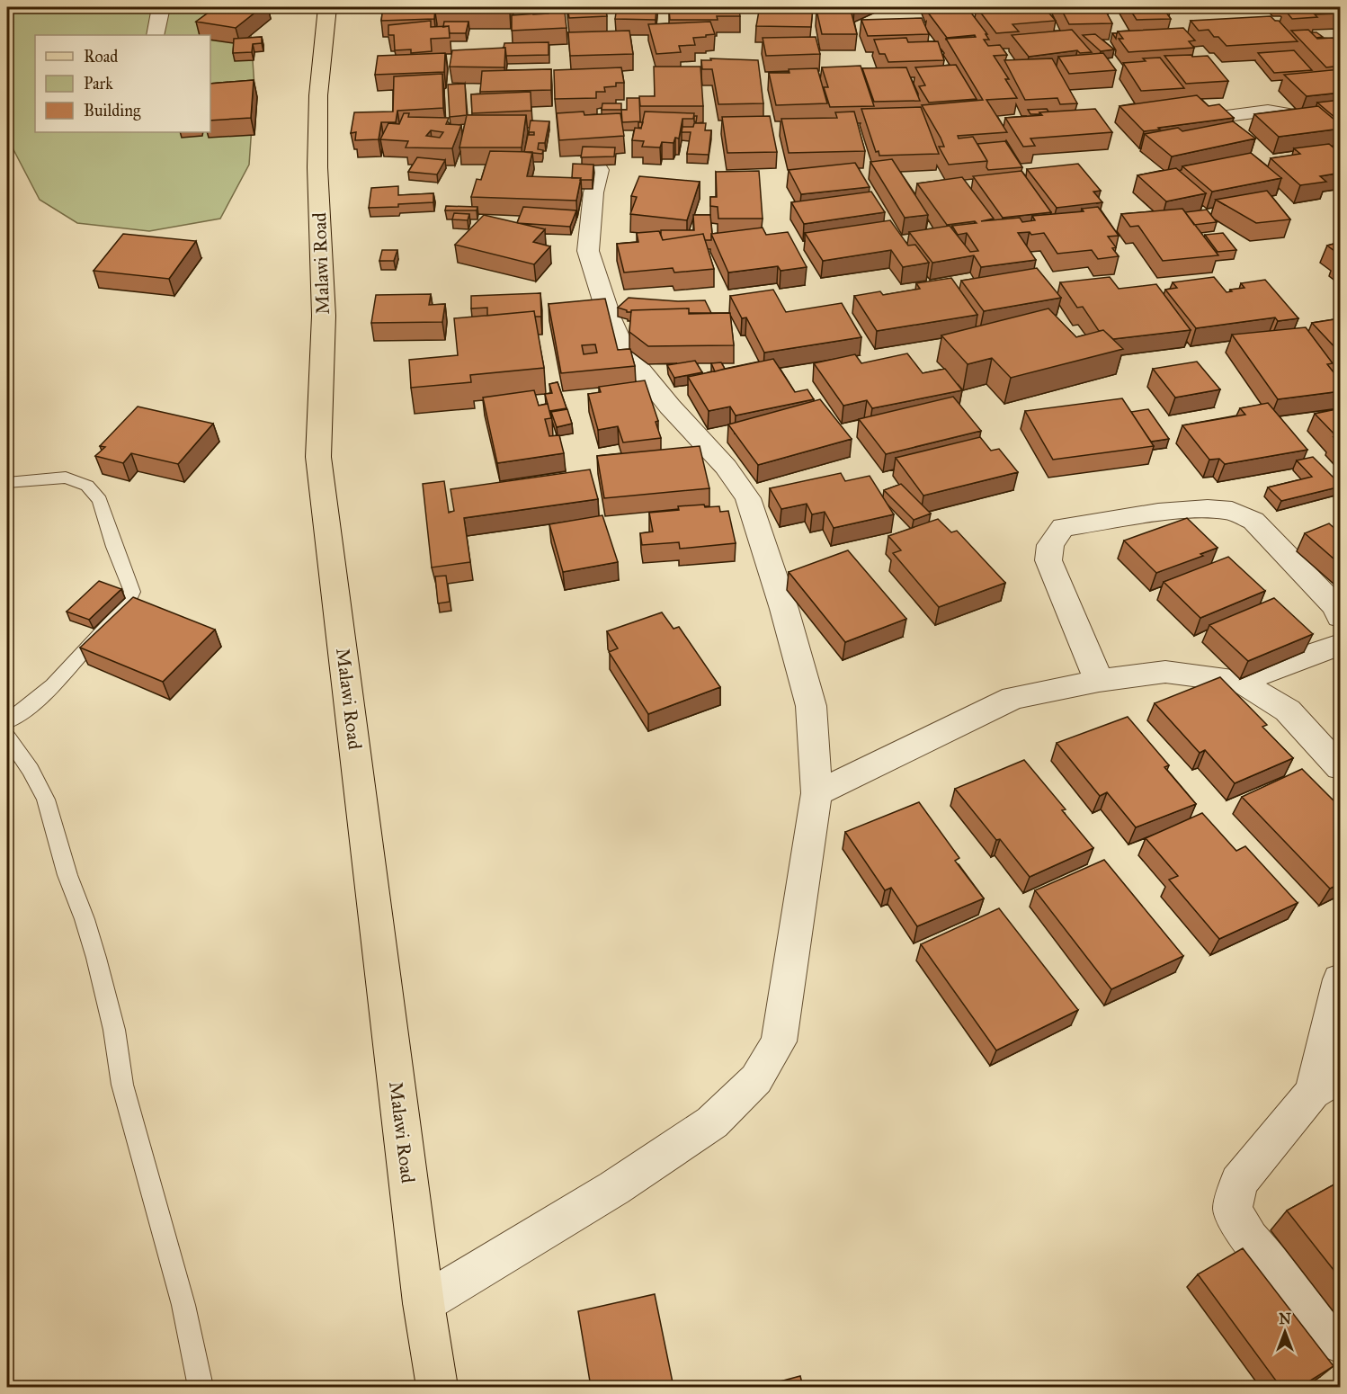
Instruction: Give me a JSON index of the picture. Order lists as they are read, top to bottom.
{
  "streets": {
    "main road": ["Malawi Road"]
  },
  "legend": ["Road", "Park", "Building"],
  "north": "top"
}
